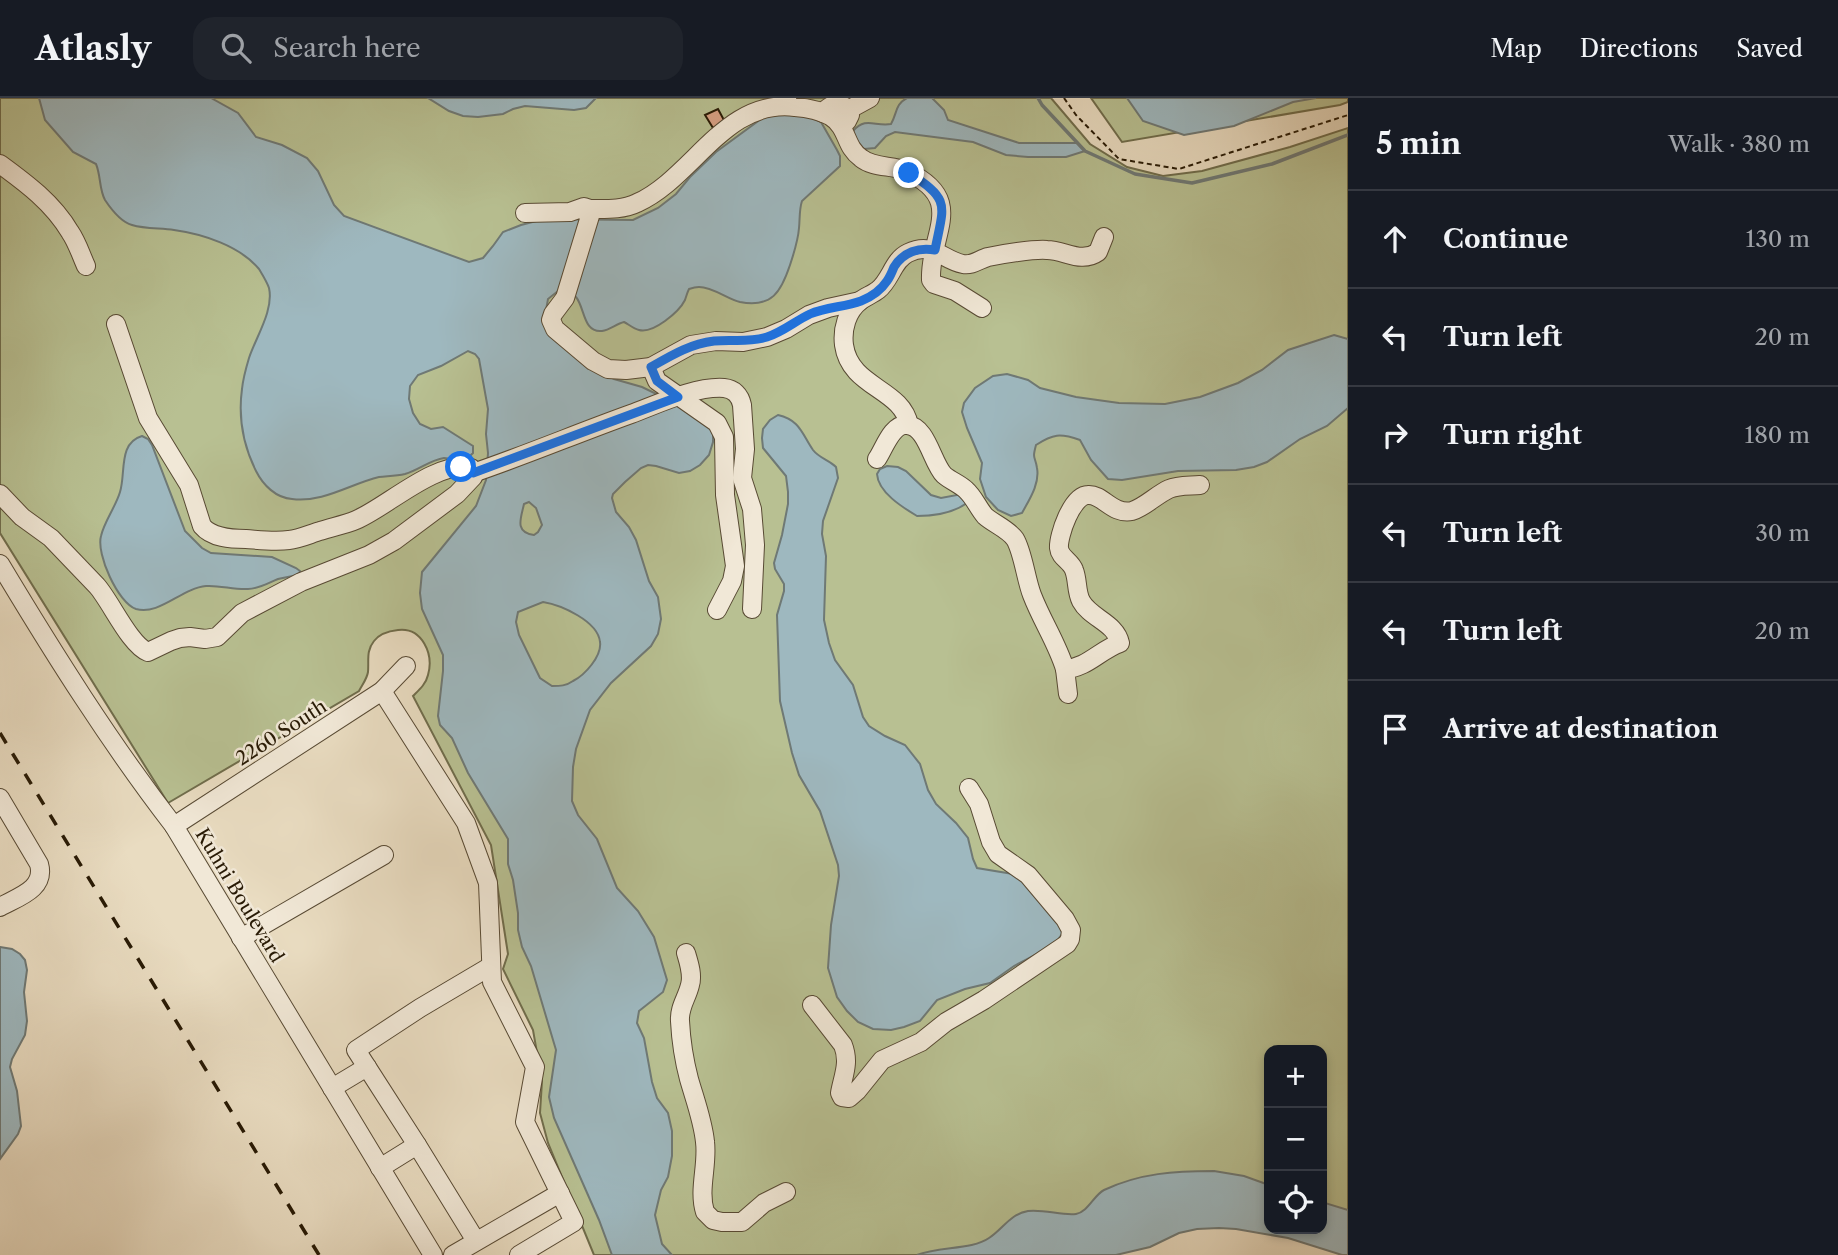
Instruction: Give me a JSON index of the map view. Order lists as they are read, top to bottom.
{
  "streets": {
    "street": ["2260 South", "Kuhni Boulevard"]
  },
  "crossings": [
    ["2260 South", "Kuhni Boulevard"]
  ],
  "page": {
    "header": "Atlasly",
    "search": "Search here",
    "nav": ["Map", "Directions", "Saved"],
    "heading": ["5 min", "Walk · 380 m"],
    "list": [
      ["Continue", "130 m"],
      ["Turn left", "20 m"],
      ["Turn right", "180 m"],
      ["Turn left", "30 m"],
      ["Turn left", "20 m"],
      "Arrive at destination"
    ],
    "map_buttons": ["+", "−"]
  }
}
